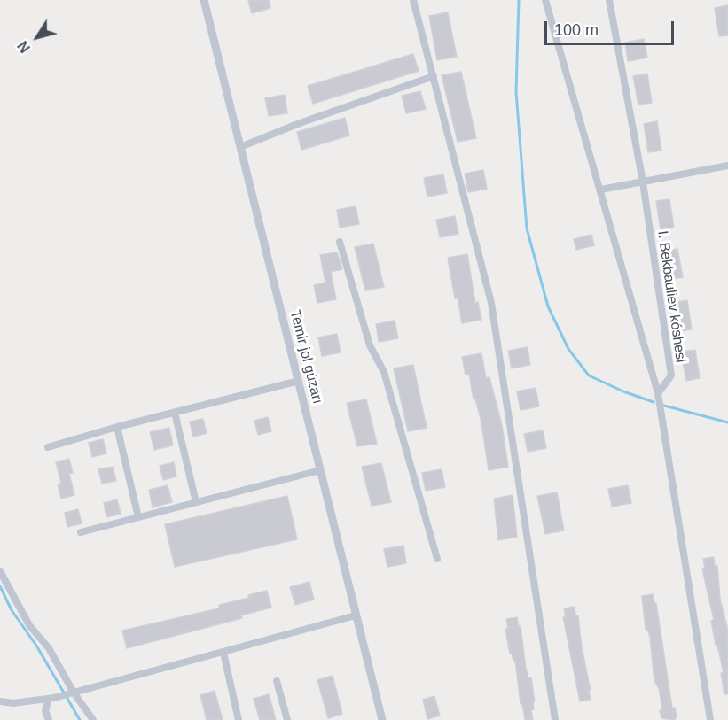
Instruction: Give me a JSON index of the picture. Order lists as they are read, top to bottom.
{
  "streets": {
    "street": ["I. Bekbauliev kóshesi", "Temir jol gúzarı"]
  },
  "scale_bar": "100 m",
  "north": "bottom left"
}
